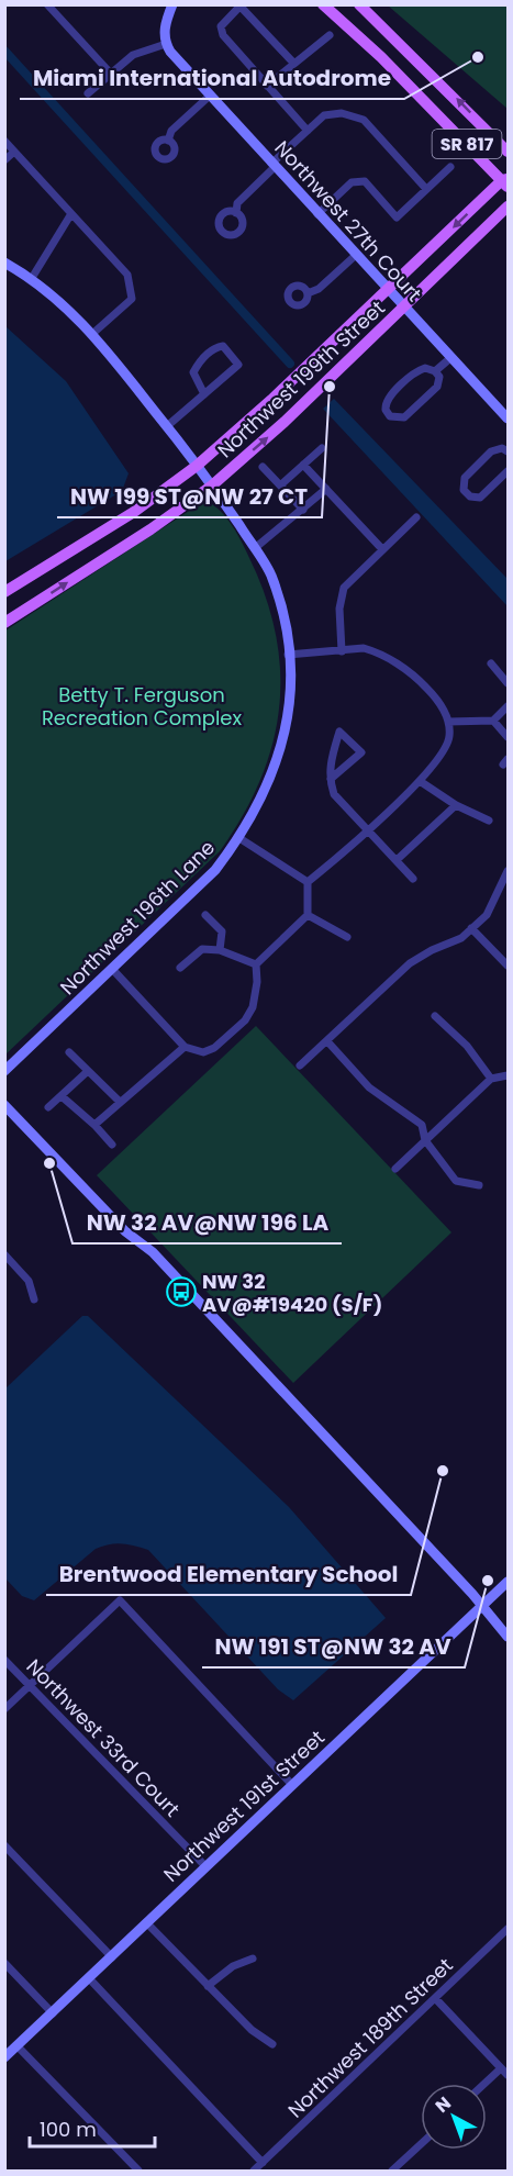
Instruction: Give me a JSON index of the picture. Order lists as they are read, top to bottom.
{
  "streets": {
    "main road": ["SR 817", "Northwest 199th Street"],
    "street": [
      "Northwest 27th Court",
      "Northwest 196th Lane",
      "Northwest 33rd Court",
      "Northwest 191st Street",
      "Northwest 189th Street"
    ]
  },
  "crossings": [
    ["SR 817", "Northwest 199th Street"],
    ["Northwest 27th Court", "Northwest 199th Street"],
    ["Northwest 199th Street", "Northwest 196th Lane"],
    ["Northwest 33rd Court", "Northwest 191st Street"]
  ],
  "parks": ["Betty T. Ferguson Recreation Complex"],
  "places": {
    "other": [
      "Miami International Autodrome",
      "NW 199 ST@NW 27 CT",
      "NW 32 AV@NW 196 LA",
      "Brentwood Elementary School",
      "NW 191 ST@NW 32 AV"
    ],
    "bus stop": ["NW 32 AV@#19420 (S/F)"]
  },
  "scale_bar": "100 m",
  "north": "top left"
}
